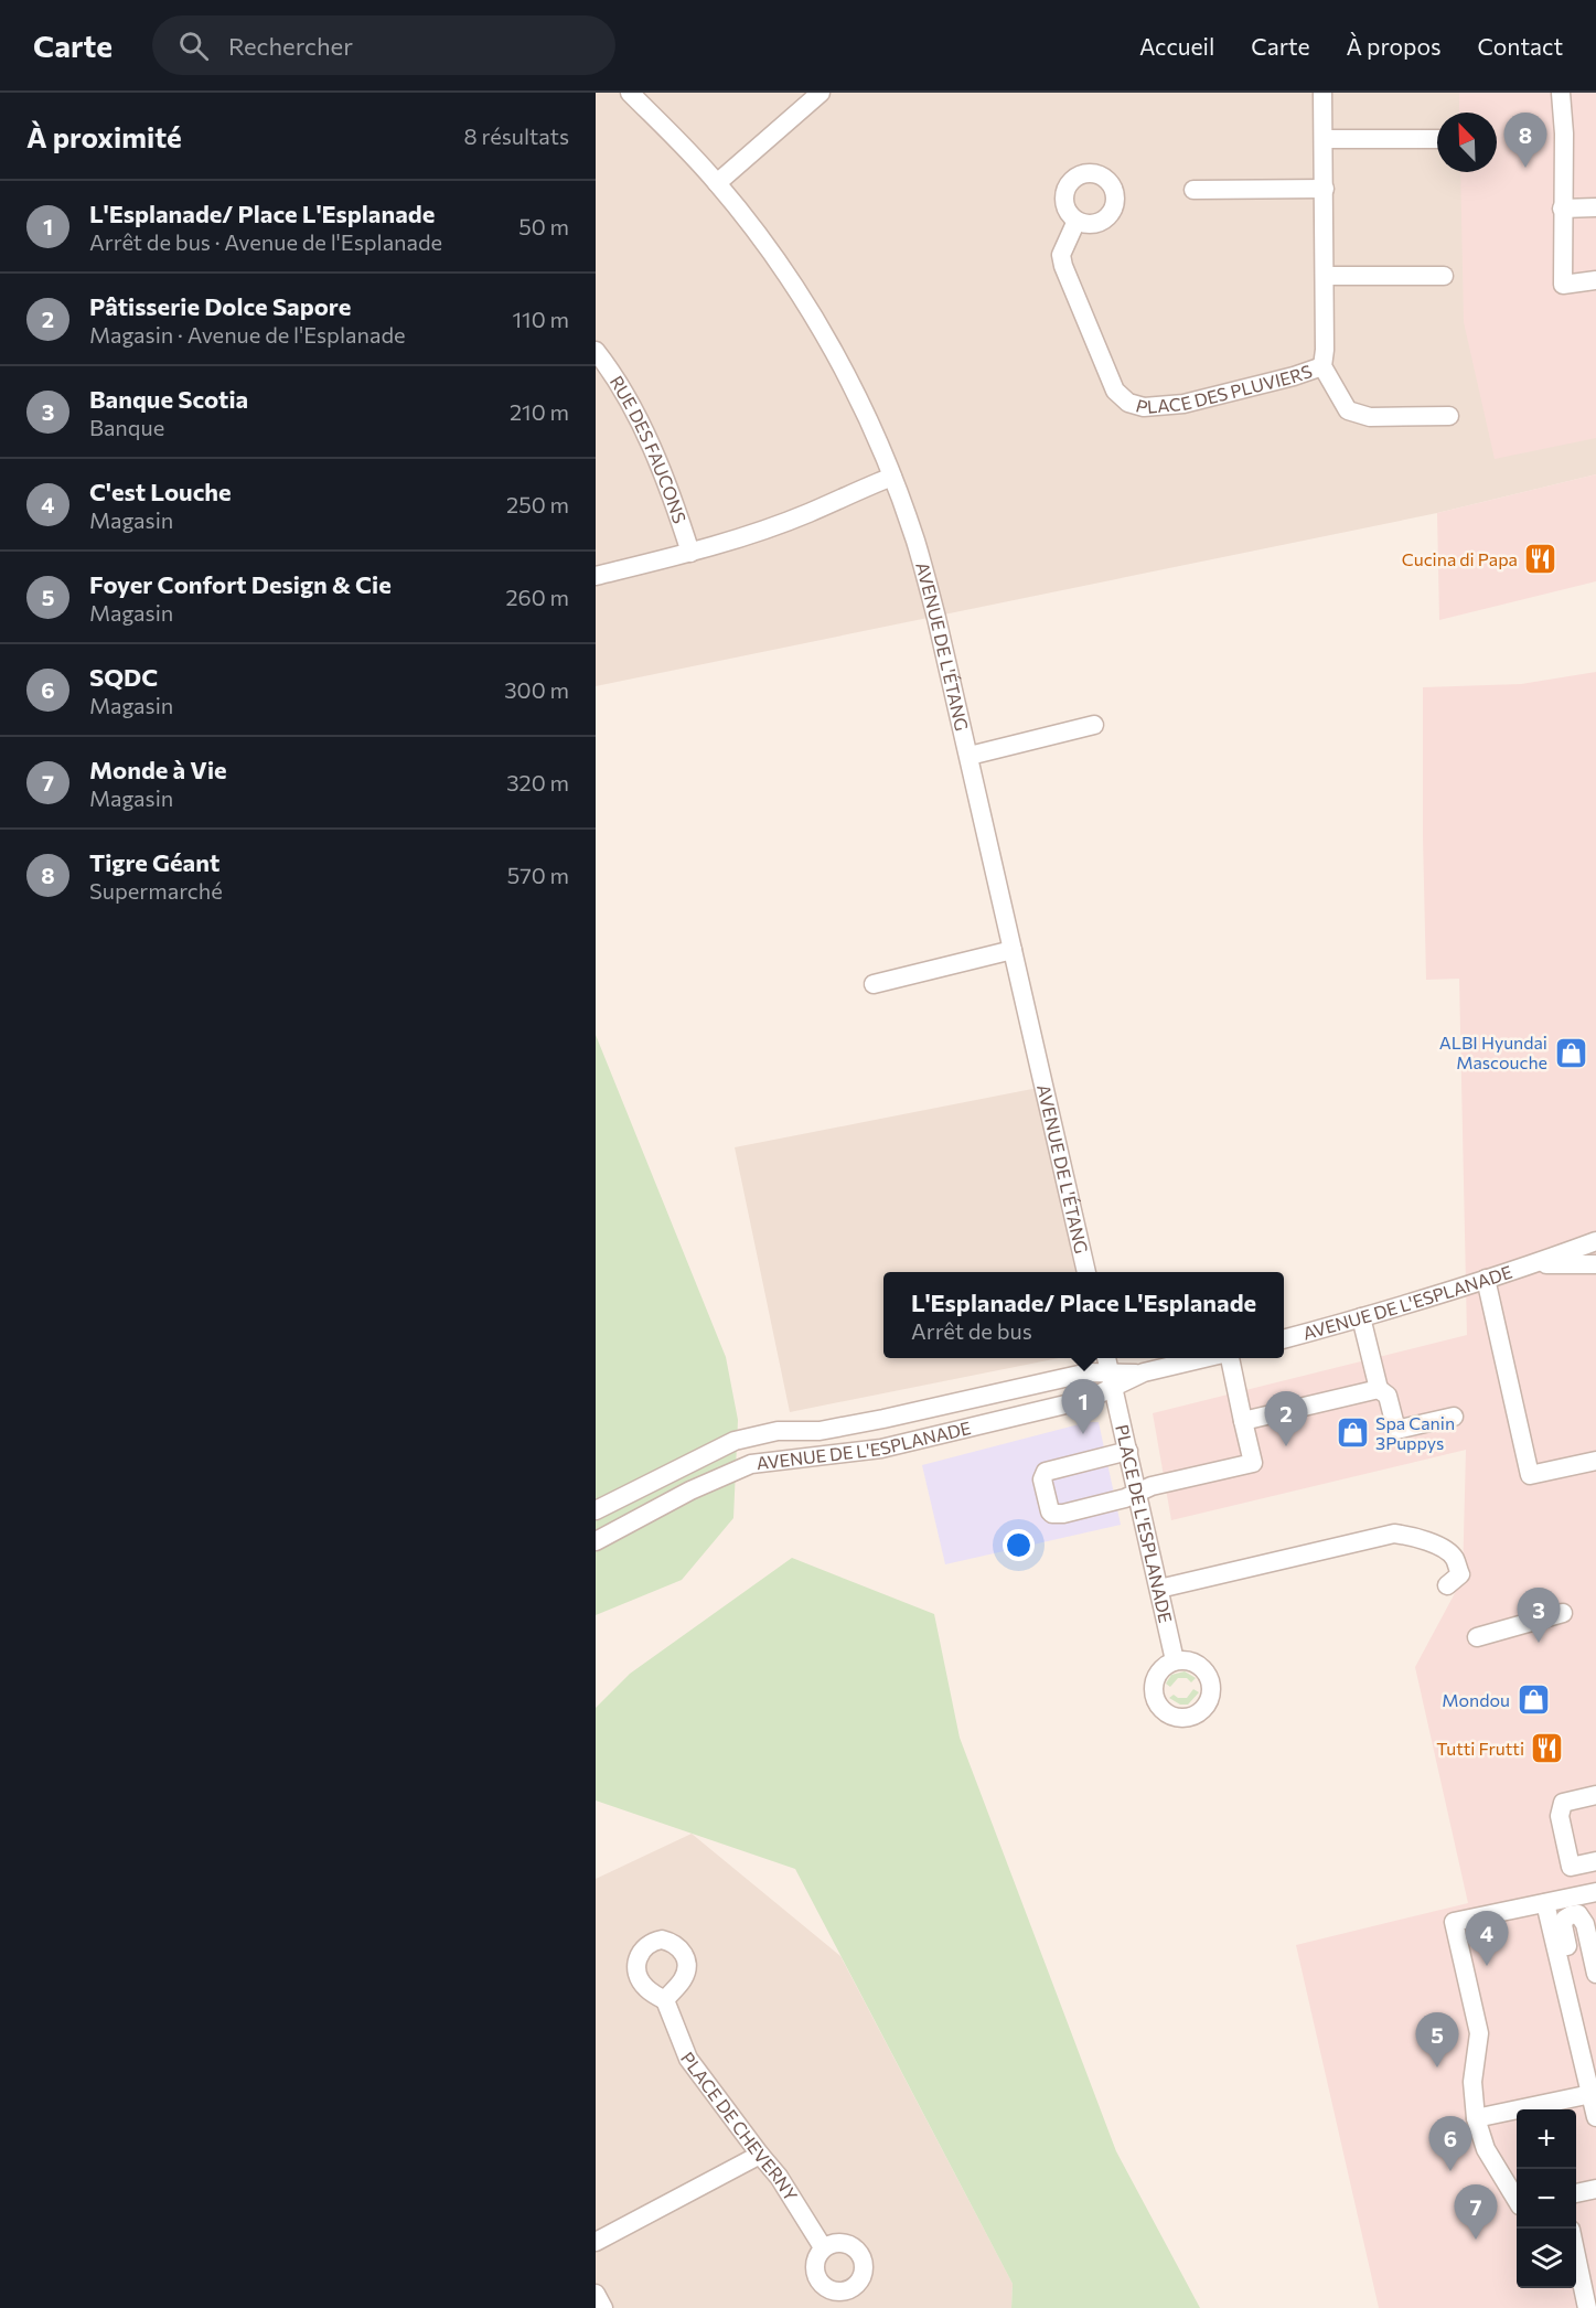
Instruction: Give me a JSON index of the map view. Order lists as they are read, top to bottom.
{
  "streets": {
    "street": [
      "PLACE DES PLUVIERS",
      "RUE DES FAUCONS",
      "AVENUE DE L'ÉTANG",
      "AVENUE DE L'ESPLANADE",
      "PLACE DE L'ESPLANADE",
      "PLACE DE CHEVERNY"
    ]
  },
  "crossings": [
    ["AVENUE DE L'ESPLANADE", "PLACE DE L'ESPLANADE"]
  ],
  "places": {
    "restaurant": ["Cucina di Papa", "Tutti Frutti"],
    "shop": ["ALBI Hyundai Mascouche", "Spa Canin 3Puppys", "Mondou"]
  },
  "north": "top left",
  "page": {
    "header": "Carte",
    "search": "Rechercher",
    "nav": [
      "Accueil",
      "Carte",
      "À propos",
      "Contact"
    ],
    "heading": ["À proximité", "8 résultats"],
    "pins": [
      "8",
      "1",
      "2",
      "3",
      "4",
      "5",
      "6",
      "7"
    ],
    "list": [
      {
        "mark": "1",
        "name": "L'Esplanade/ Place L'Esplanade",
        "note": "Arrêt de bus · Avenue de l'Esplanade",
        "value": "50 m"
      },
      {
        "mark": "2",
        "name": "Pâtisserie Dolce Sapore",
        "note": "Magasin · Avenue de l'Esplanade",
        "value": "110 m"
      },
      {
        "mark": "3",
        "name": "Banque Scotia",
        "note": "Banque",
        "value": "210 m"
      },
      {
        "mark": "4",
        "name": "C'est Louche",
        "note": "Magasin",
        "value": "250 m"
      },
      {
        "mark": "5",
        "name": "Foyer Confort Design & Cie",
        "note": "Magasin",
        "value": "260 m"
      },
      {
        "mark": "6",
        "name": "SQDC",
        "note": "Magasin",
        "value": "300 m"
      },
      {
        "mark": "7",
        "name": "Monde à Vie",
        "note": "Magasin",
        "value": "320 m"
      },
      {
        "mark": "8",
        "name": "Tigre Géant",
        "note": "Supermarché",
        "value": "570 m"
      }
    ],
    "popup": ["L'Esplanade/ Place L'Esplanade", "Arrêt de bus"],
    "map_buttons": ["+", "−"]
  }
}
